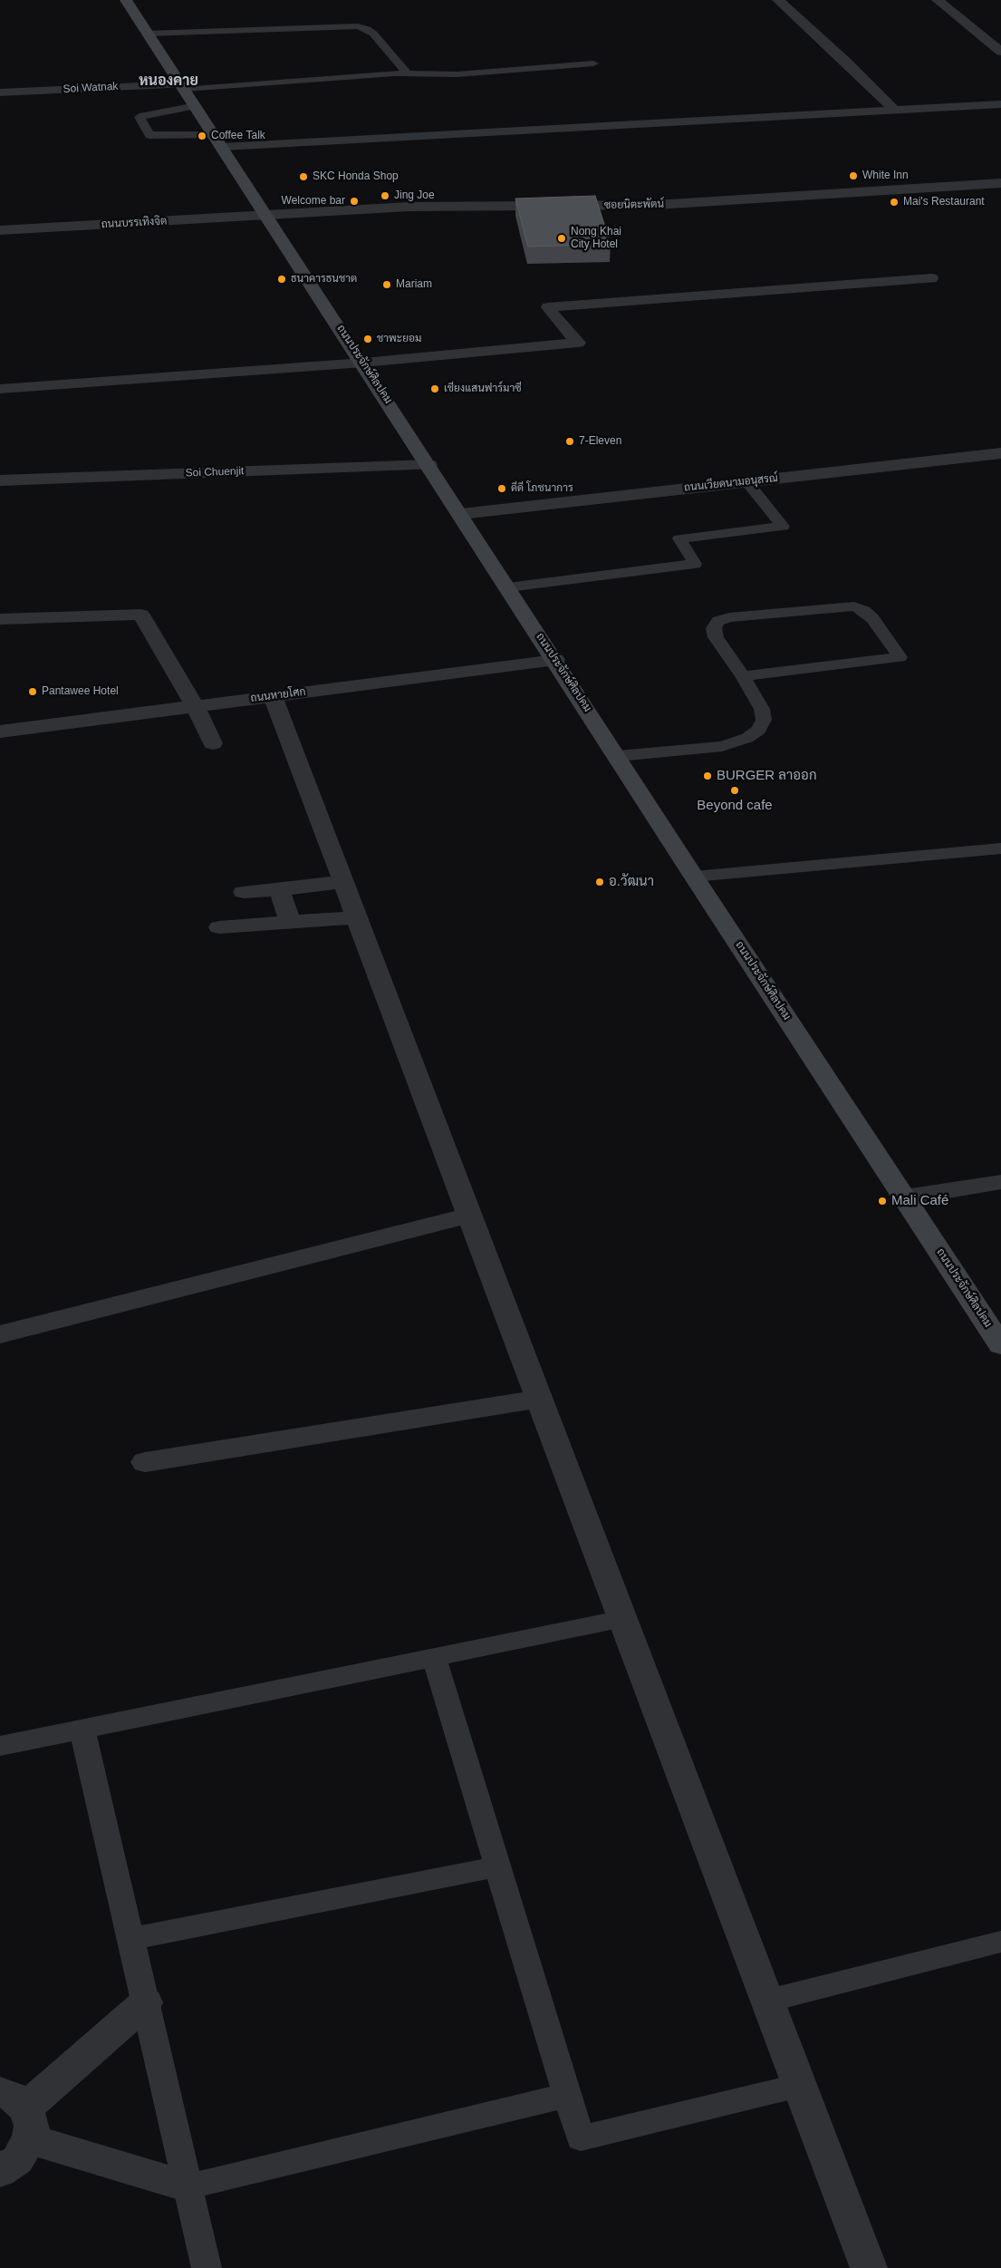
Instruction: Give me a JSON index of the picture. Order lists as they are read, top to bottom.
{
  "streets": {
    "street": [
      "Soi Watnak",
      "ซอยนิตะพัตน์",
      "ถนนบรรเทิงจิต",
      "ถนนประจักษ์ศิลปคม",
      "Soi Chuenjit",
      "ถนนเวียดนามอนุสรณ์",
      "ถนนหายโศก"
    ]
  },
  "crossings": [
    ["Soi Watnak", "ถนนประจักษ์ศิลปคม"],
    ["ซอยนิตะพัตน์", "ถนนบรรเทิงจิต"],
    ["ซอยนิตะพัตน์", "ถนนประจักษ์ศิลปคม"],
    ["ถนนบรรเทิงจิต", "ถนนประจักษ์ศิลปคม"],
    ["ถนนประจักษ์ศิลปคม", "Soi Chuenjit"],
    ["ถนนประจักษ์ศิลปคม", "ถนนเวียดนามอนุสรณ์"],
    ["ถนนประจักษ์ศิลปคม", "ถนนหายโศก"]
  ],
  "districts": ["หนองคาย"],
  "places": [
    "Coffee Talk",
    "White Inn",
    "SKC Honda Shop",
    "Jing Joe",
    "Welcome bar",
    "Mai's Restaurant",
    "Nong Khai City Hotel",
    "ธนาคารธนชาต",
    "Mariam",
    "ชาพะยอม",
    "เชียงแสนฟาร์มาซี",
    "7-Eleven",
    "ดีดี โภชนาการ",
    "Pantawee Hotel",
    "BURGER ลาออก",
    "Beyond cafe",
    "อ.วัฒนา",
    "Mali Café"
  ]
}
